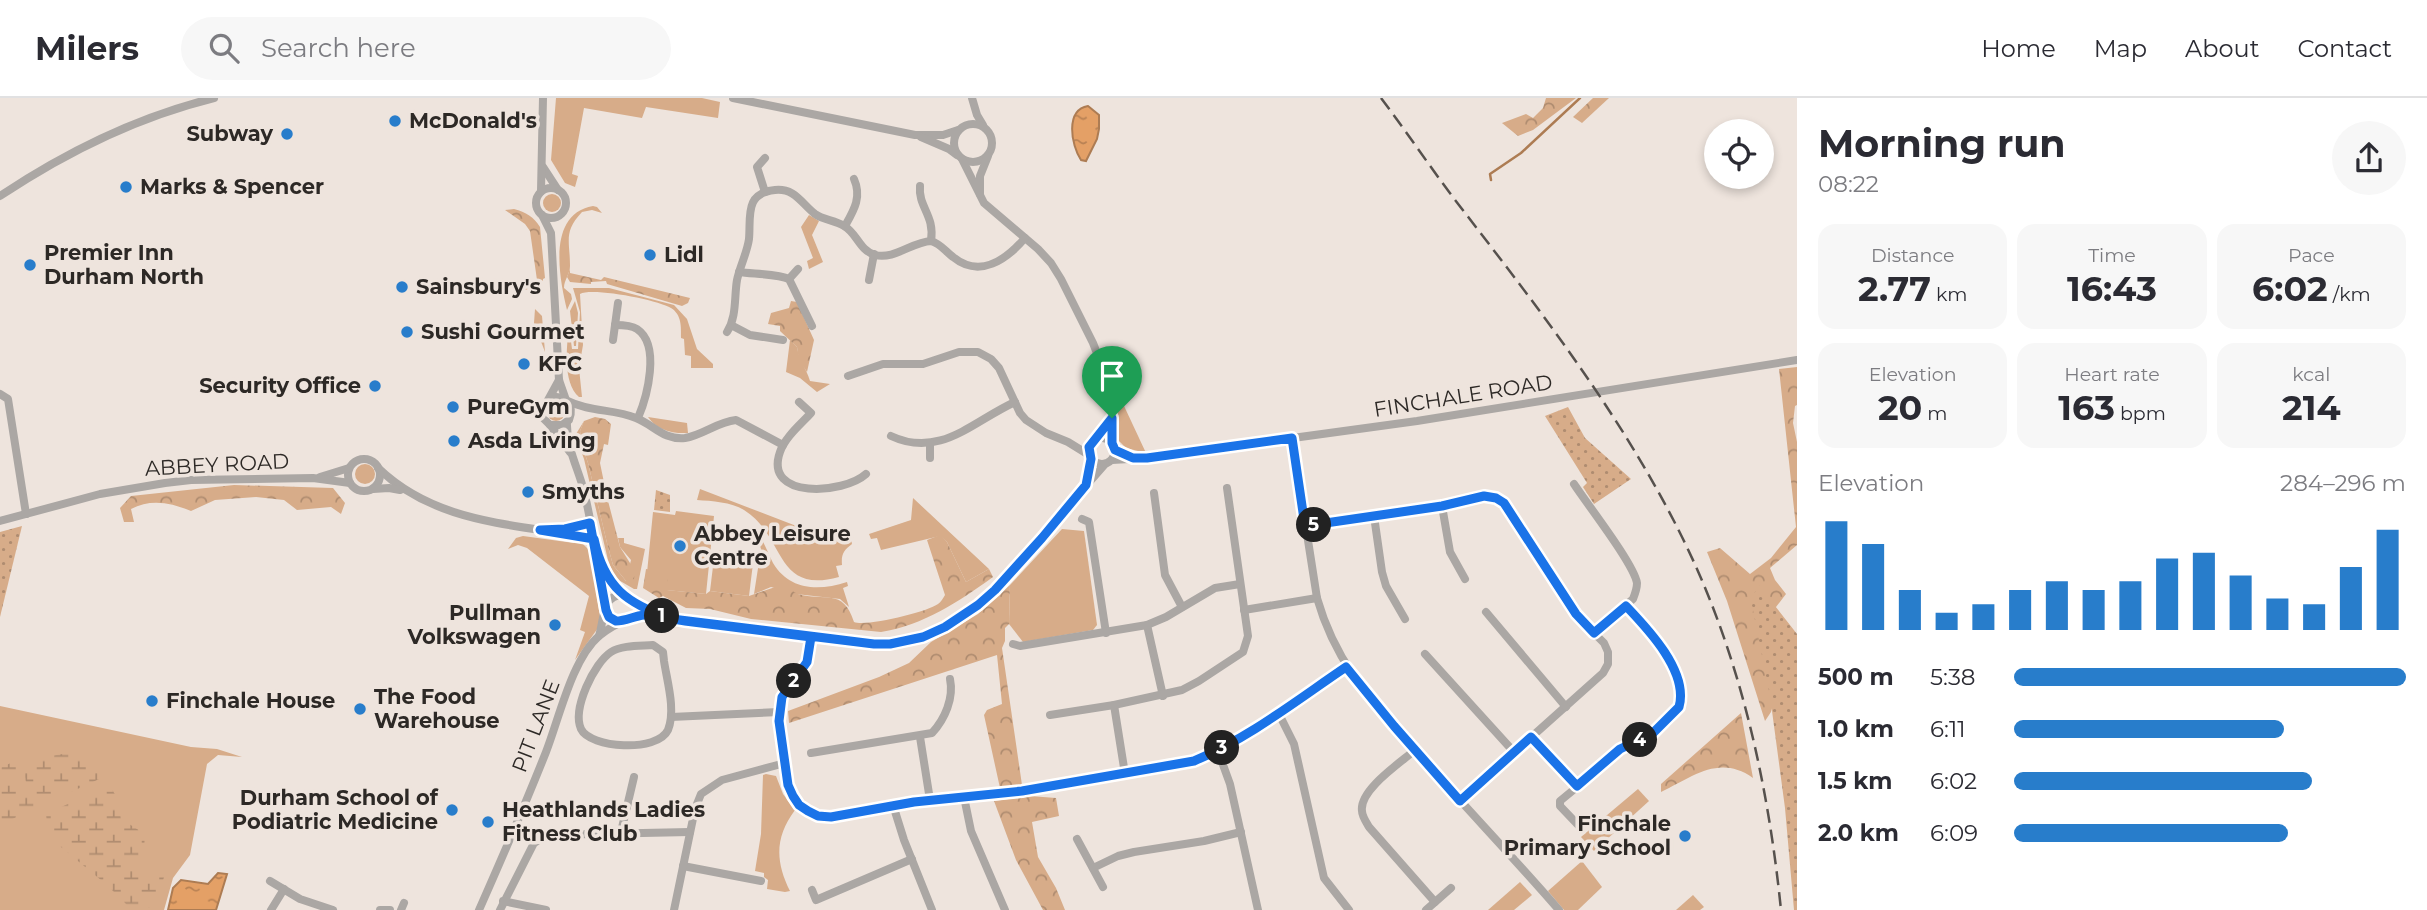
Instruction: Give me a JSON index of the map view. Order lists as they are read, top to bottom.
{
  "streets": {
    "street": ["FINCHALE ROAD", "ABBEY ROAD", "PIT LANE"]
  },
  "places": [
    "McDonald's",
    "Subway",
    "Marks & Spencer",
    "Lidl",
    "Premier Inn Durham North",
    "Sainsbury's",
    "Sushi Gourmet",
    "KFC",
    "Security Office",
    "PureGym",
    "Asda Living",
    "Smyths",
    "Abbey Leisure Centre",
    "Pullman Volkswagen",
    "Finchale House",
    "The Food Warehouse",
    "Durham School of Podiatric Medicine",
    "Heathlands Ladies Fitness Club",
    "Finchale Primary School"
  ],
  "page": {
    "header": "Milers",
    "search": "Search here",
    "nav": [
      "Home",
      "Map",
      "About",
      "Contact"
    ],
    "heading": ["Morning run", "08:22"],
    "stats": [
      ["Distance", "2.77 km"],
      ["Time", "16:43"],
      ["Pace", "6:02 /km"],
      ["Elevation", "20 m"],
      ["Heart rate", "163 bpm"],
      ["kcal", "214"]
    ],
    "chart": ["Elevation", "284–296 m"],
    "pins": [
      "5",
      "1",
      "2",
      "4",
      "3"
    ],
    "list": [
      {
        "name": "500 m",
        "note": "5:38"
      },
      {
        "name": "1.0 km",
        "note": "6:11"
      },
      {
        "name": "1.5 km",
        "note": "6:02"
      },
      {
        "name": "2.0 km",
        "note": "6:09"
      }
    ]
  }
}
